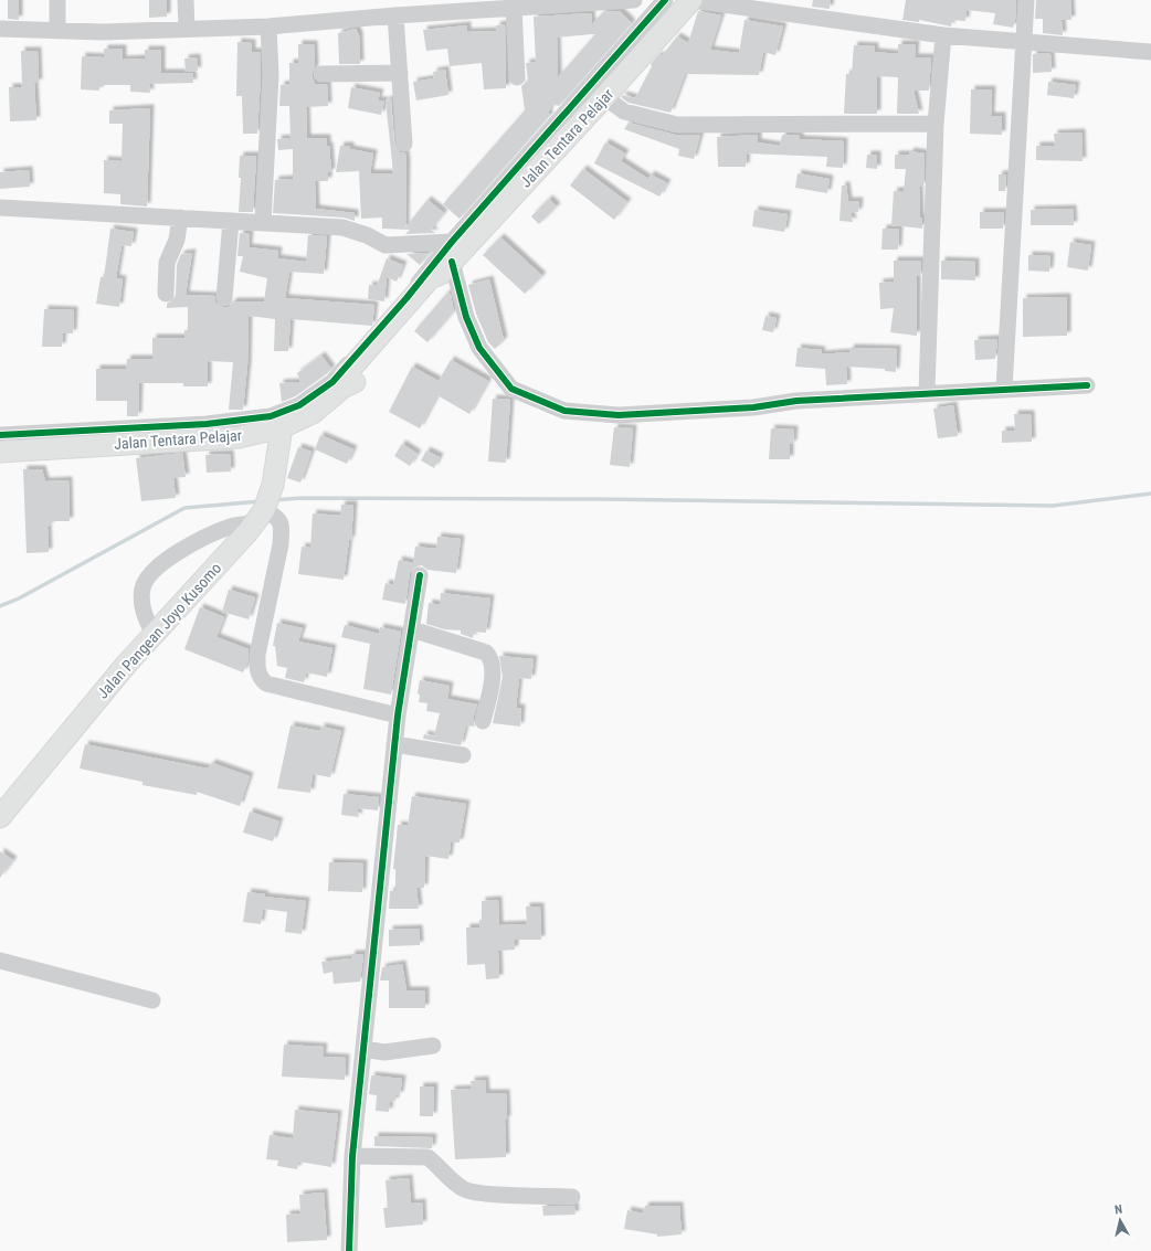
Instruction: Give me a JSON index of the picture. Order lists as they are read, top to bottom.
{
  "streets": {
    "main road": ["Jalan Tentara Pelajar", "Jalan Pangean Joyo Kusomo"]
  },
  "crossings": [
    ["Jalan Tentara Pelajar", "Jalan Pangean Joyo Kusomo"]
  ],
  "north": "top"
}
